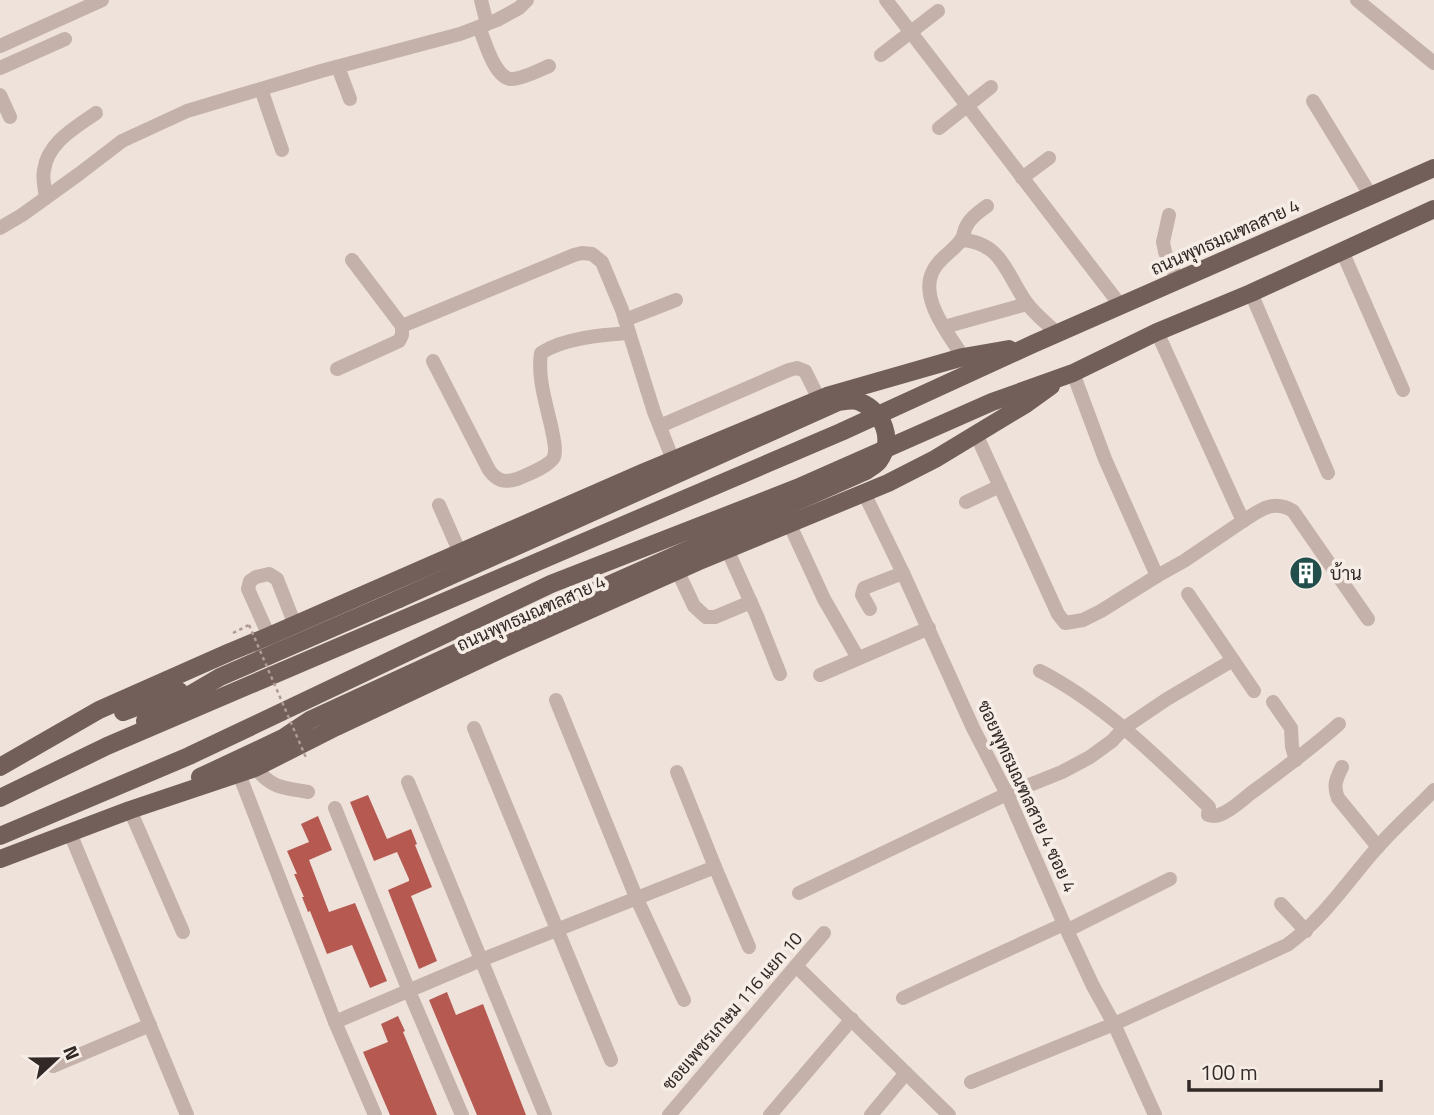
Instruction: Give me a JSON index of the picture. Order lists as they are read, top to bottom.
{
  "streets": {
    "main road": ["ถนนพุทธมณฑลสาย 4"],
    "street": ["ซอยพุทธมณฑลสาย 4 ซอย 4", "ซอยเพชรเกษม 116 แยก 10"]
  },
  "crossings": [
    ["ถนนพุทธมณฑลสาย 4", "ซอยพุทธมณฑลสาย 4 ซอย 4"]
  ],
  "places": {
    "building": ["บ้าน"]
  },
  "scale_bar": "100 m",
  "north": "right"
}
